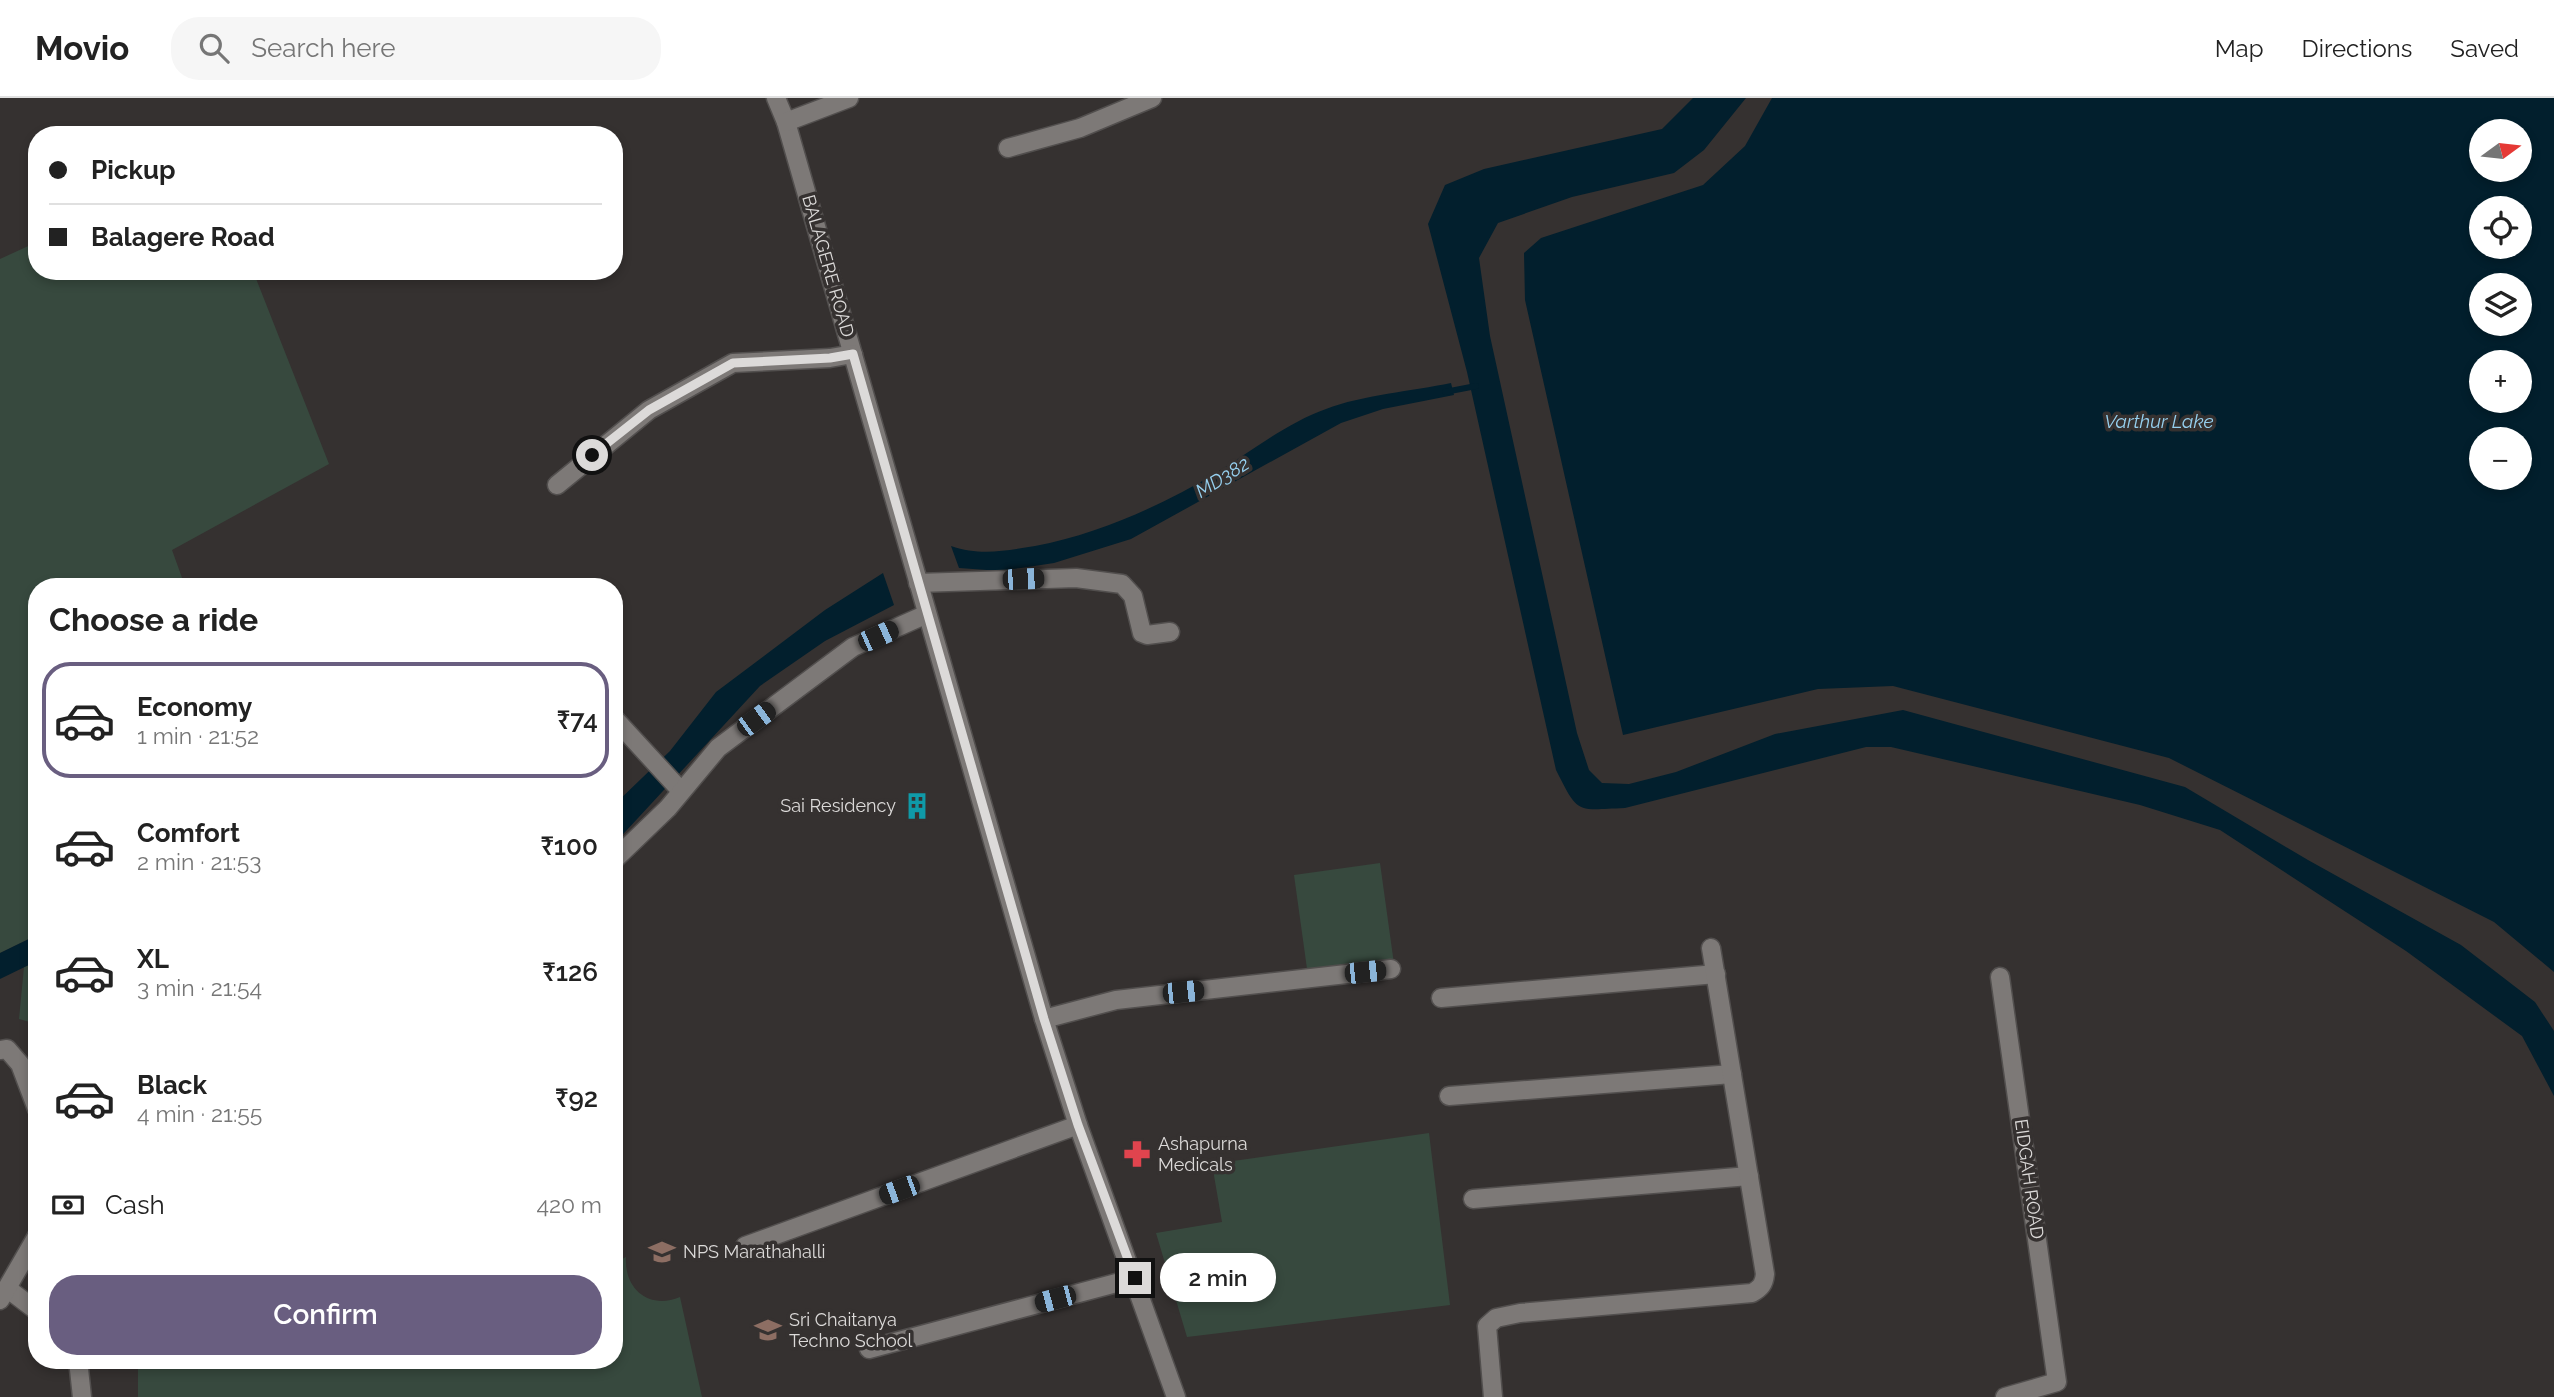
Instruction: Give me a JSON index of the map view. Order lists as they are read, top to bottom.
{
  "streets": {
    "street": ["BALAGERE ROAD", "EIDGAH ROAD"]
  },
  "water": ["Varthur Lake", "MD382"],
  "places": {
    "building": ["Sai Residency"],
    "pharmacy": ["Ashapurna Medicals"],
    "school or university": ["NPS Marathahalli", "Sri Chaitanya Techno School"]
  },
  "north": "right",
  "page": {
    "header": "Movio",
    "search": "Search here",
    "nav": ["Map", "Directions", "Saved"],
    "map_buttons": ["+", "−"],
    "banner": ["Pickup", "Balagere Road"],
    "heading": "Choose a ride",
    "list": [
      {
        "name": "Economy",
        "note": "1 min · 21:52",
        "value": "₹74"
      },
      {
        "name": "Comfort",
        "note": "2 min · 21:53",
        "value": "₹100"
      },
      {
        "name": "XL",
        "note": "3 min · 21:54",
        "value": "₹126"
      },
      {
        "name": "Black",
        "note": "4 min · 21:55",
        "value": "₹92"
      }
    ],
    "pay": ["Cash", "420 m"],
    "bubble": "2 min",
    "buttons": "Confirm"
  }
}
